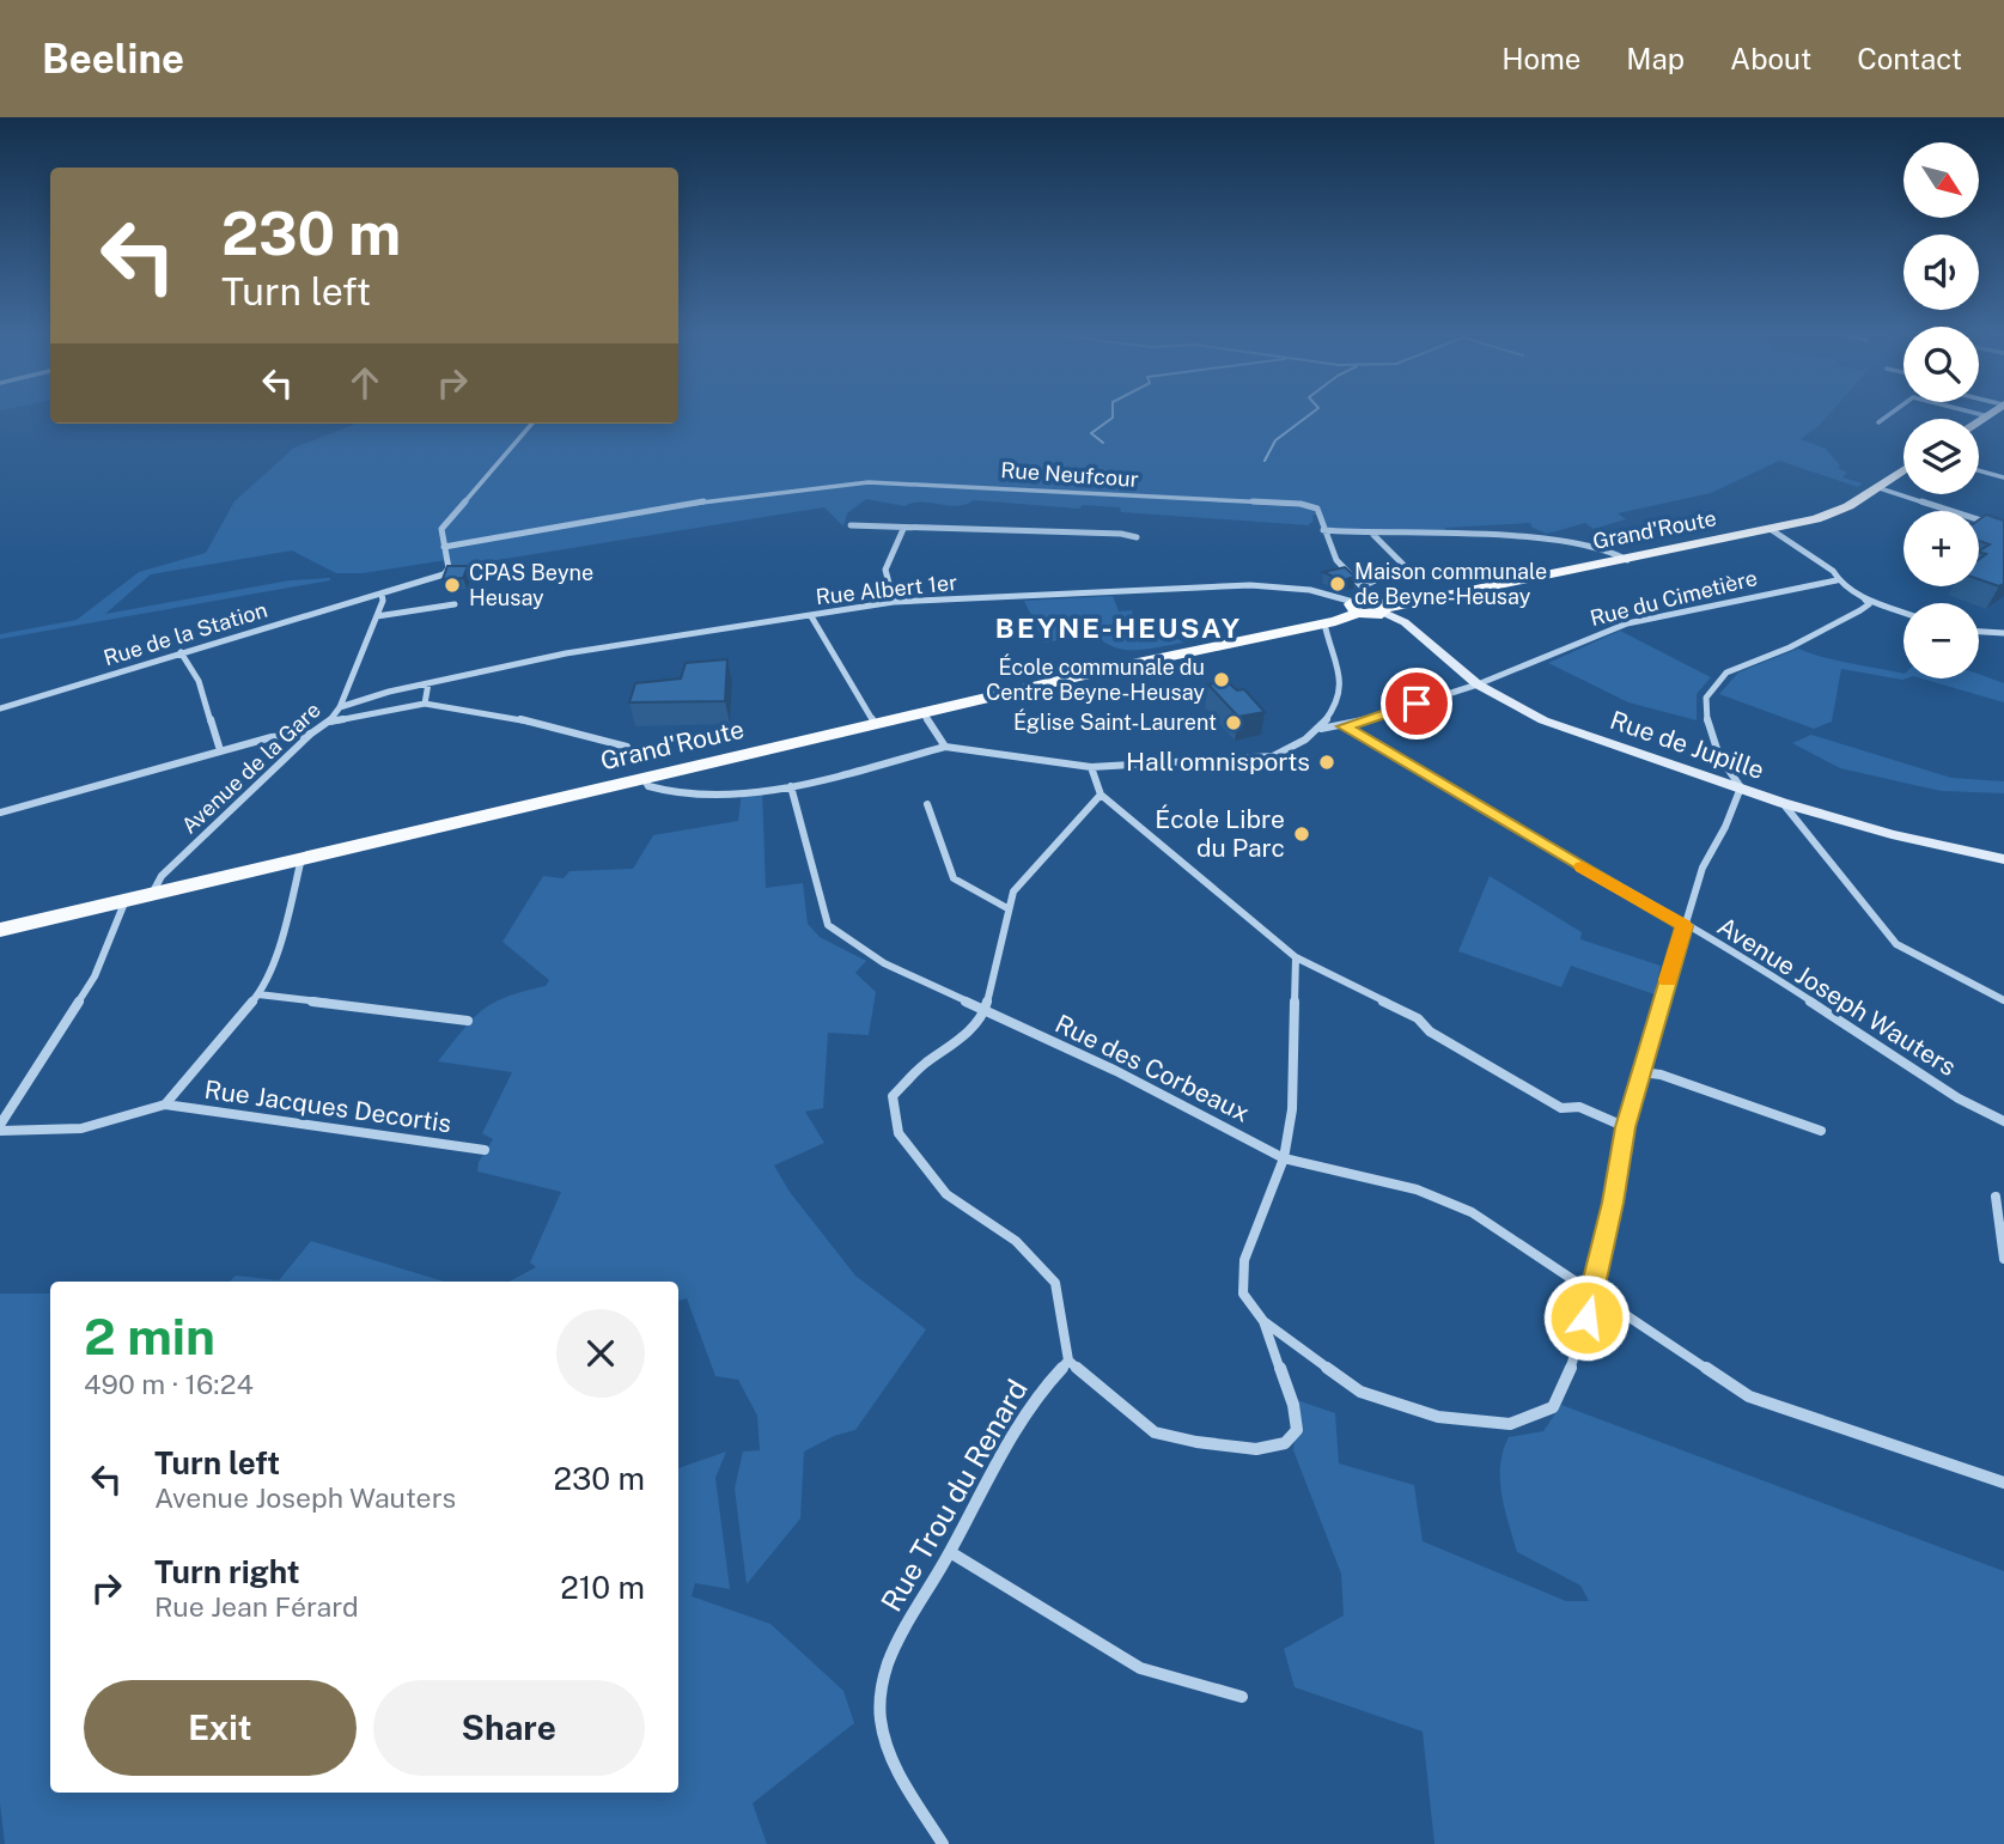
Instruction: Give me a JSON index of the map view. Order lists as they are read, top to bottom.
{
  "streets": {
    "main road": ["Grand'Route"],
    "street": [
      "Rue Neufcour",
      "Rue Albert 1er",
      "Rue du Cimetière",
      "Rue de la Station",
      "Rue de Jupille",
      "Avenue de la Gare",
      "Avenue Joseph Wauters",
      "Rue des Corbeaux",
      "Rue Jacques Decortis",
      "Rue Trou du Renard"
    ]
  },
  "crossings": [
    ["Rue Neufcour", "Grand'Route"],
    ["Rue Neufcour", "Rue Albert 1er"],
    ["Grand'Route", "Rue Albert 1er"],
    ["Grand'Route", "Rue de Jupille"],
    ["Grand'Route", "Avenue de la Gare"],
    ["Rue Albert 1er", "Avenue de la Gare"],
    ["Rue du Cimetière", "Rue de Jupille"],
    ["Rue du Cimetière", "Avenue Joseph Wauters"],
    ["Rue de la Station", "Avenue de la Gare"]
  ],
  "districts": ["BEYNE-HEUSAY"],
  "places": [
    "Maison communale de Beyne-Heusay",
    "CPAS Beyne Heusay",
    "École communale du Centre Beyne-Heusay",
    "Église Saint-Laurent",
    "Hall omnisports",
    "École Libre du Parc"
  ],
  "north": "bottom right",
  "page": {
    "header": "Beeline",
    "nav": [
      "Home",
      "Map",
      "About",
      "Contact"
    ],
    "map_buttons": ["+", "−"],
    "turn": ["230 m", "Turn left"],
    "heading": ["2 min", "490 m · 16:24"],
    "list": [
      {
        "name": "Turn left",
        "note": "Avenue Joseph Wauters",
        "value": "230 m"
      },
      {
        "name": "Turn right",
        "note": "Rue Jean Férard",
        "value": "210 m"
      }
    ],
    "buttons": ["Exit", "Share"]
  }
}
